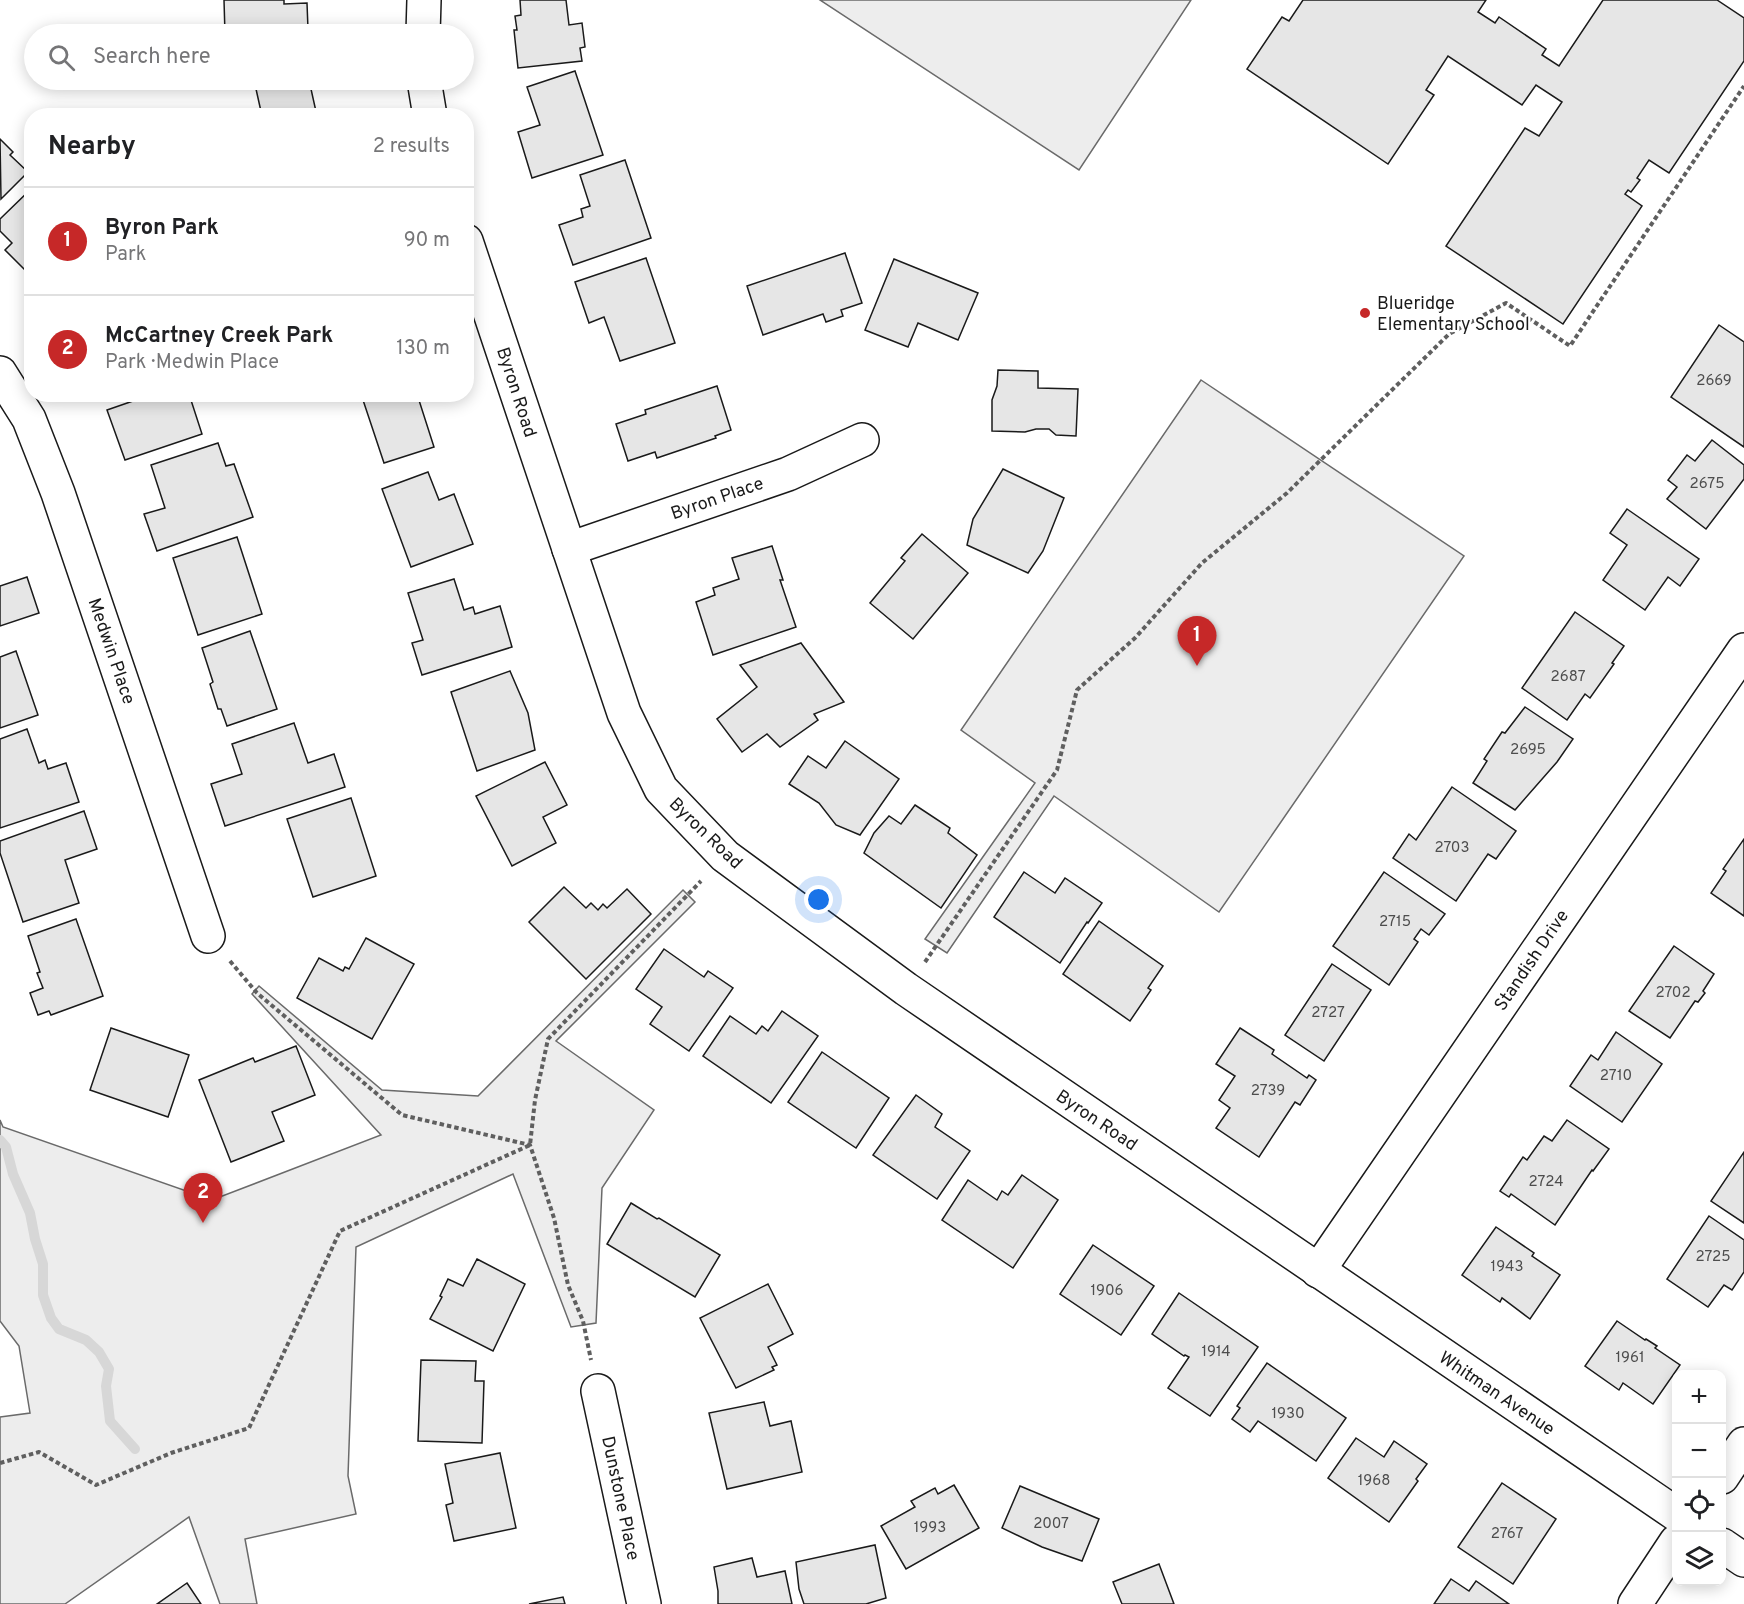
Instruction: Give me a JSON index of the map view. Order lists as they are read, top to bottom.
{
  "streets": {
    "street": [
      "Byron Road",
      "Byron Place",
      "Medwin Place",
      "Standish Drive",
      "Whitman Avenue",
      "Dunstone Place"
    ]
  },
  "crossings": [
    ["Byron Road", "Byron Place"],
    ["Byron Road", "Standish Drive"],
    ["Byron Road", "Whitman Avenue"],
    ["Standish Drive", "Whitman Avenue"]
  ],
  "places": ["Blueridge Elementary School"],
  "house_numbers": [
    "2669",
    "2675",
    "2687",
    "2695",
    "2703",
    "2715",
    "2702",
    "2727",
    "2710",
    "2739",
    "2724",
    "2725",
    "1943",
    "1906",
    "1914",
    "1961",
    "1930",
    "1968",
    "2007",
    "1993",
    "2767"
  ],
  "page": {
    "search": "Search here",
    "heading": ["Nearby", "2 results"],
    "list": [
      {
        "mark": "1",
        "name": "Byron Park",
        "note": "Park",
        "value": "90 m"
      },
      {
        "mark": "2",
        "name": "McCartney Creek Park",
        "note": "Park · Medwin Place",
        "value": "130 m"
      }
    ],
    "pins": ["1", "2"],
    "map_buttons": ["+", "−"]
  }
}
